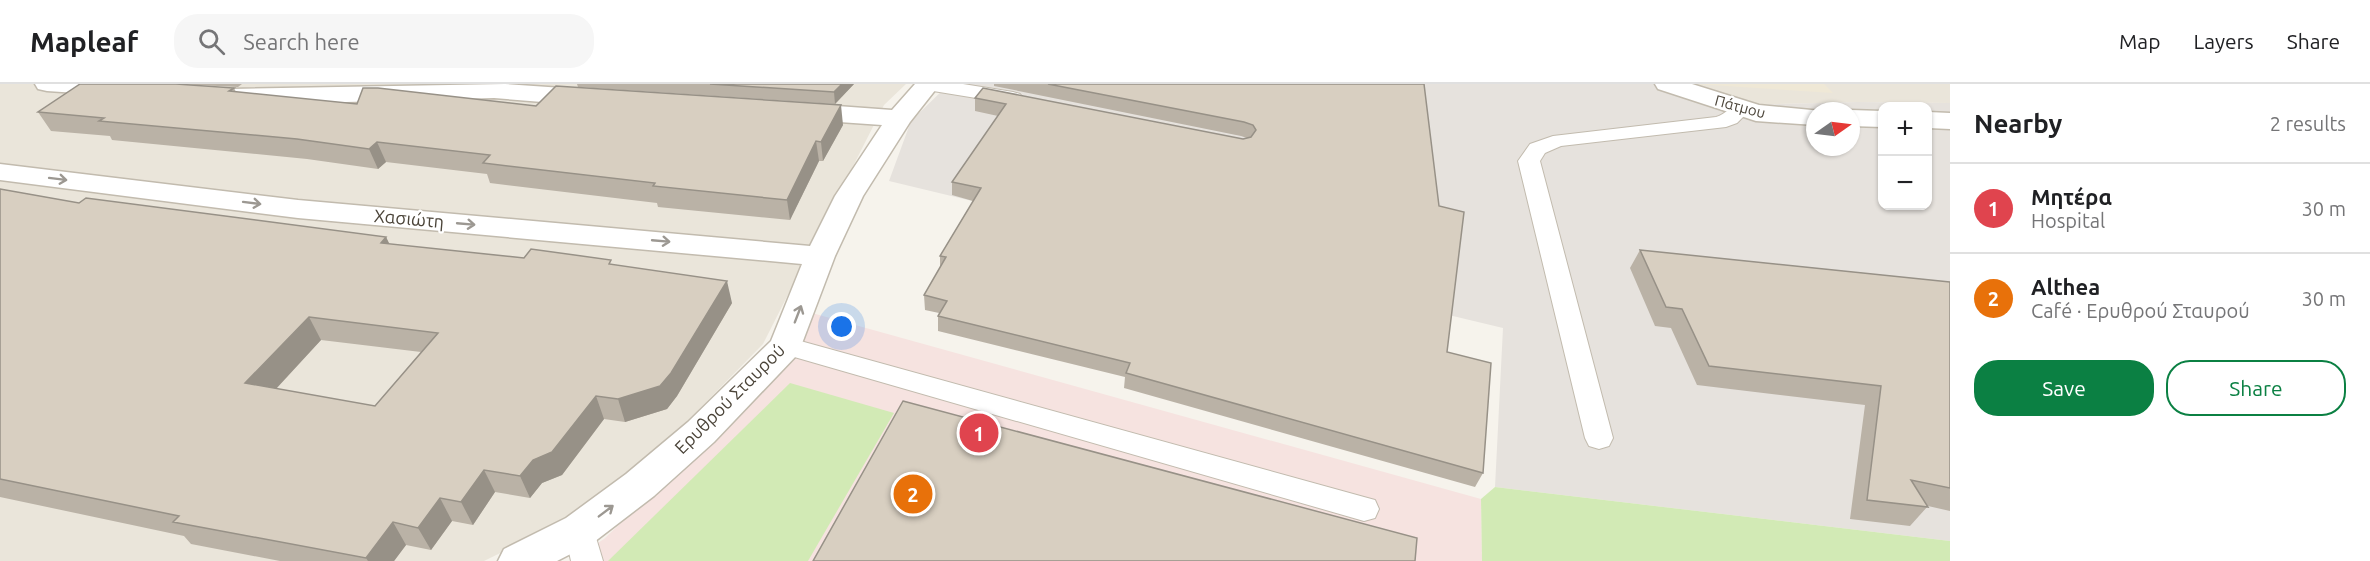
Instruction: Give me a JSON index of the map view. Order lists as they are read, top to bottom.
{
  "streets": {
    "street": ["Πάτμου", "Χασιώτη", "Ερυθρού Σταυρού"]
  },
  "crossings": [
    ["Χασιώτη", "Ερυθρού Σταυρού"]
  ],
  "one_way": ["Ερυθρού Σταυρού"],
  "north": "right",
  "page": {
    "header": "Mapleaf",
    "search": "Search here",
    "nav": ["Map", "Layers", "Share"],
    "heading": ["Nearby", "2 results"],
    "map_buttons": ["+", "−"],
    "list": [
      {
        "mark": "1",
        "name": "Μητέρα",
        "note": "Hospital",
        "value": "30 m"
      },
      {
        "mark": "2",
        "name": "Althea",
        "note": "Café · Ερυθρού Σταυρού",
        "value": "30 m"
      }
    ],
    "buttons": ["Save", "Share"],
    "pins": ["1", "2"]
  }
}
